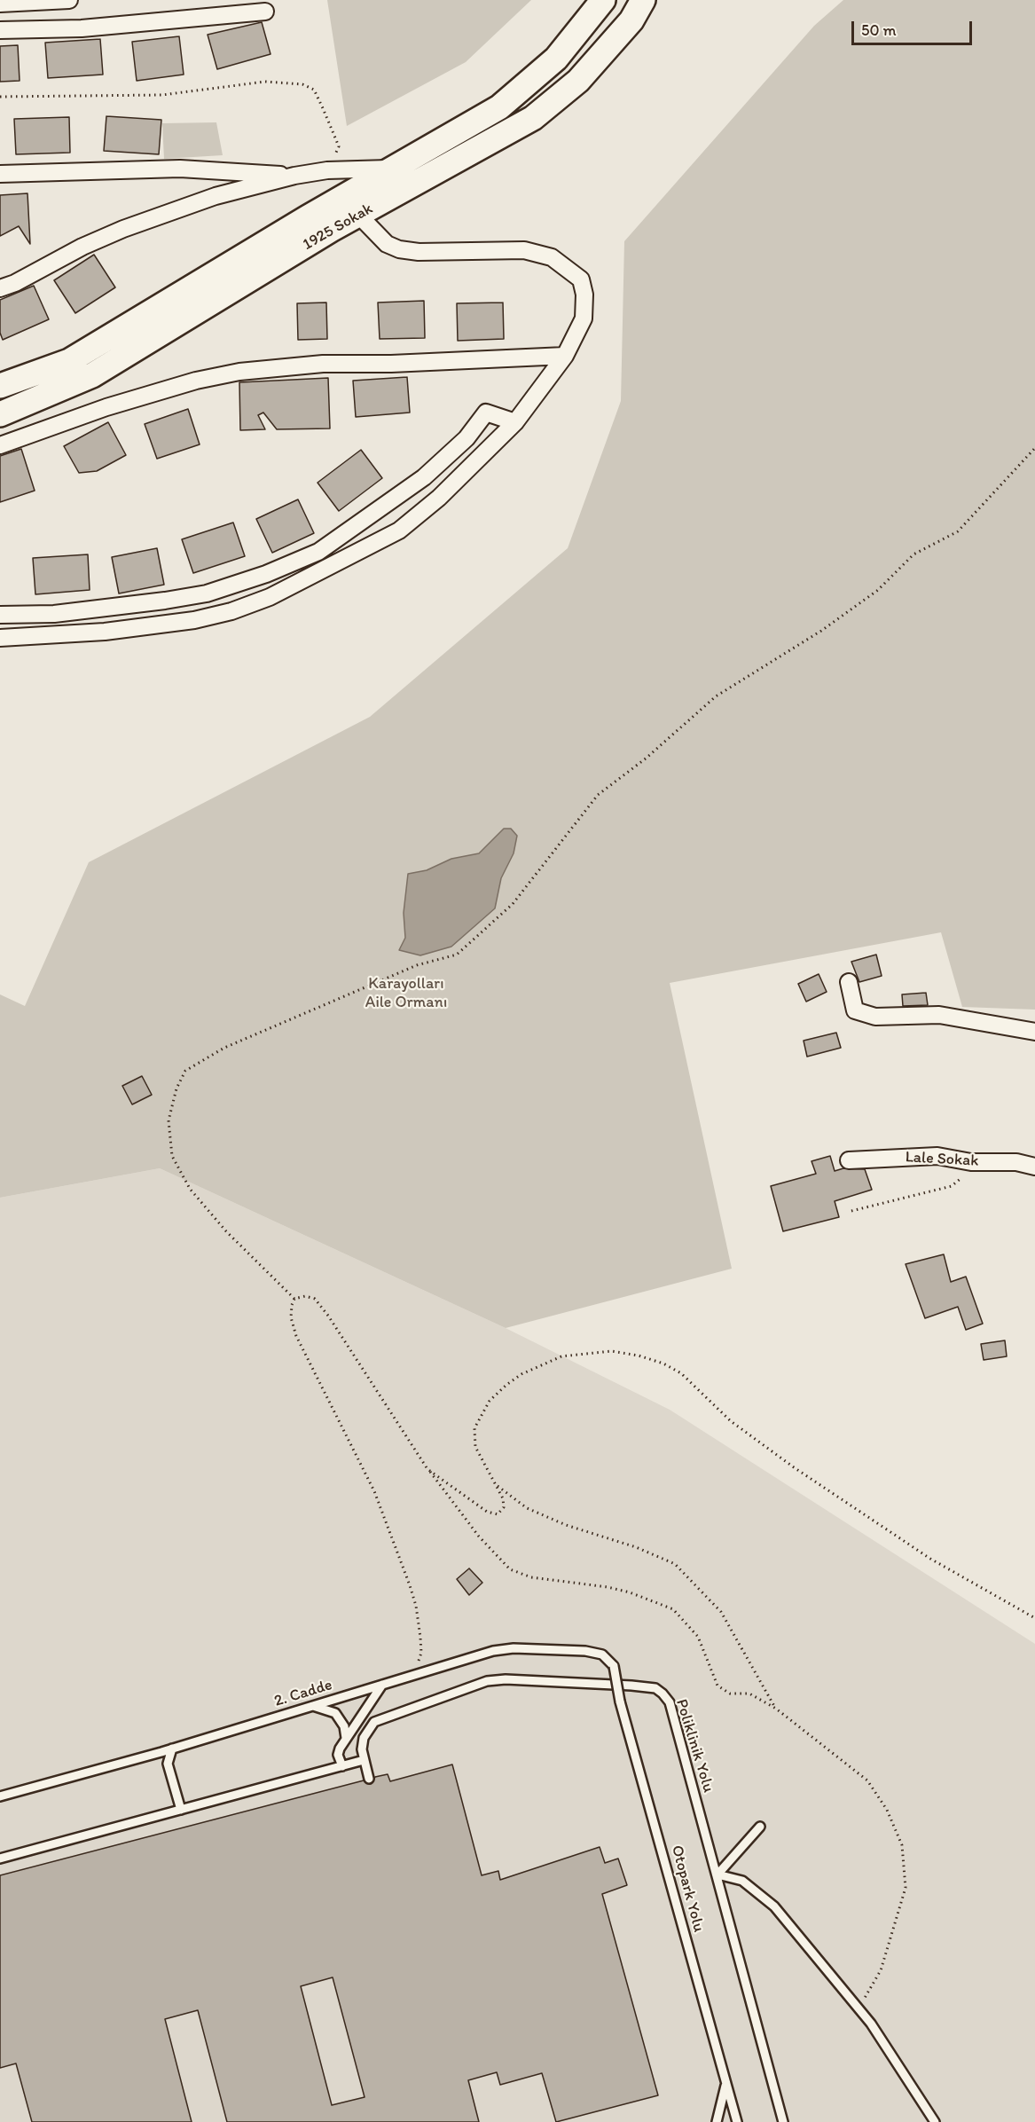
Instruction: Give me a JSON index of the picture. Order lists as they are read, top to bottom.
{
  "streets": {
    "main road": ["1925 Sokak"],
    "street": ["Lale Sokak"],
    "lane": ["2. Cadde", "Poliklinik Yolu", "Otopark Yolu"]
  },
  "crossings": [
    ["2. Cadde", "Otopark Yolu"]
  ],
  "parks": ["Karayolları Aile Ormanı"],
  "scale_bar": "50 m"
}
